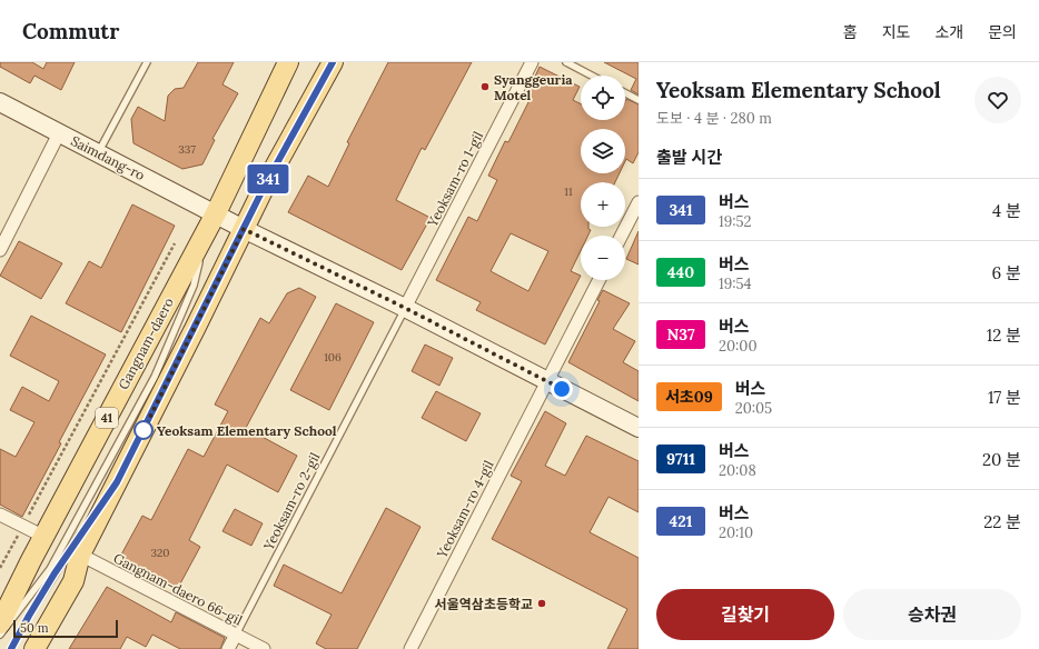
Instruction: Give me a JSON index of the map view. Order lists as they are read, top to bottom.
{
  "streets": {
    "main road": ["Saimdang-ro", "Gangnam-daero", "41"],
    "street": ["Yeoksam-ro 1-gil", "Yeoksam-ro 4-gil", "Gangnam-daero 66-gil"],
    "lane": ["Yeoksam-ro 2-gil"]
  },
  "crossings": [
    ["Saimdang-ro", "Yeoksam-ro 1-gil"],
    ["Saimdang-ro", "Gangnam-daero"],
    ["Saimdang-ro", "Yeoksam-ro 2-gil"],
    ["Saimdang-ro", "Yeoksam-ro 4-gil"],
    ["Yeoksam-ro 1-gil", "Yeoksam-ro 2-gil"],
    ["Yeoksam-ro 2-gil", "Gangnam-daero 66-gil"]
  ],
  "places": ["Syanggeuria Motel", "Yeoksam Elementary School", "서울역삼초등학교"],
  "lines": ["bus line 341"],
  "house_numbers": [
    "337",
    "11",
    "106",
    "320"
  ],
  "scale_bar": "50 m",
  "page": {
    "header": "Commutr",
    "nav": [
      "홈",
      "지도",
      "소개",
      "문의"
    ],
    "on_map": "341",
    "heading": [
      ["Yeoksam Elementary School", "도보 · 4 분 · 280 m"],
      "출발 시간"
    ],
    "map_buttons": ["+", "−"],
    "list": [
      {
        "mark": "341",
        "name": "버스",
        "note": "19:52",
        "value": "4 분"
      },
      {
        "mark": "440",
        "name": "버스",
        "note": "19:54",
        "value": "6 분"
      },
      {
        "mark": "N37",
        "name": "버스",
        "note": "20:00",
        "value": "12 분"
      },
      {
        "mark": "서초09",
        "name": "버스",
        "note": "20:05",
        "value": "17 분"
      },
      {
        "mark": "9711",
        "name": "버스",
        "note": "20:08",
        "value": "20 분"
      },
      {
        "mark": "421",
        "name": "버스",
        "note": "20:10",
        "value": "22 분"
      }
    ],
    "buttons": ["길찾기", "승차권"],
    "scale": "50 m"
  }
}
